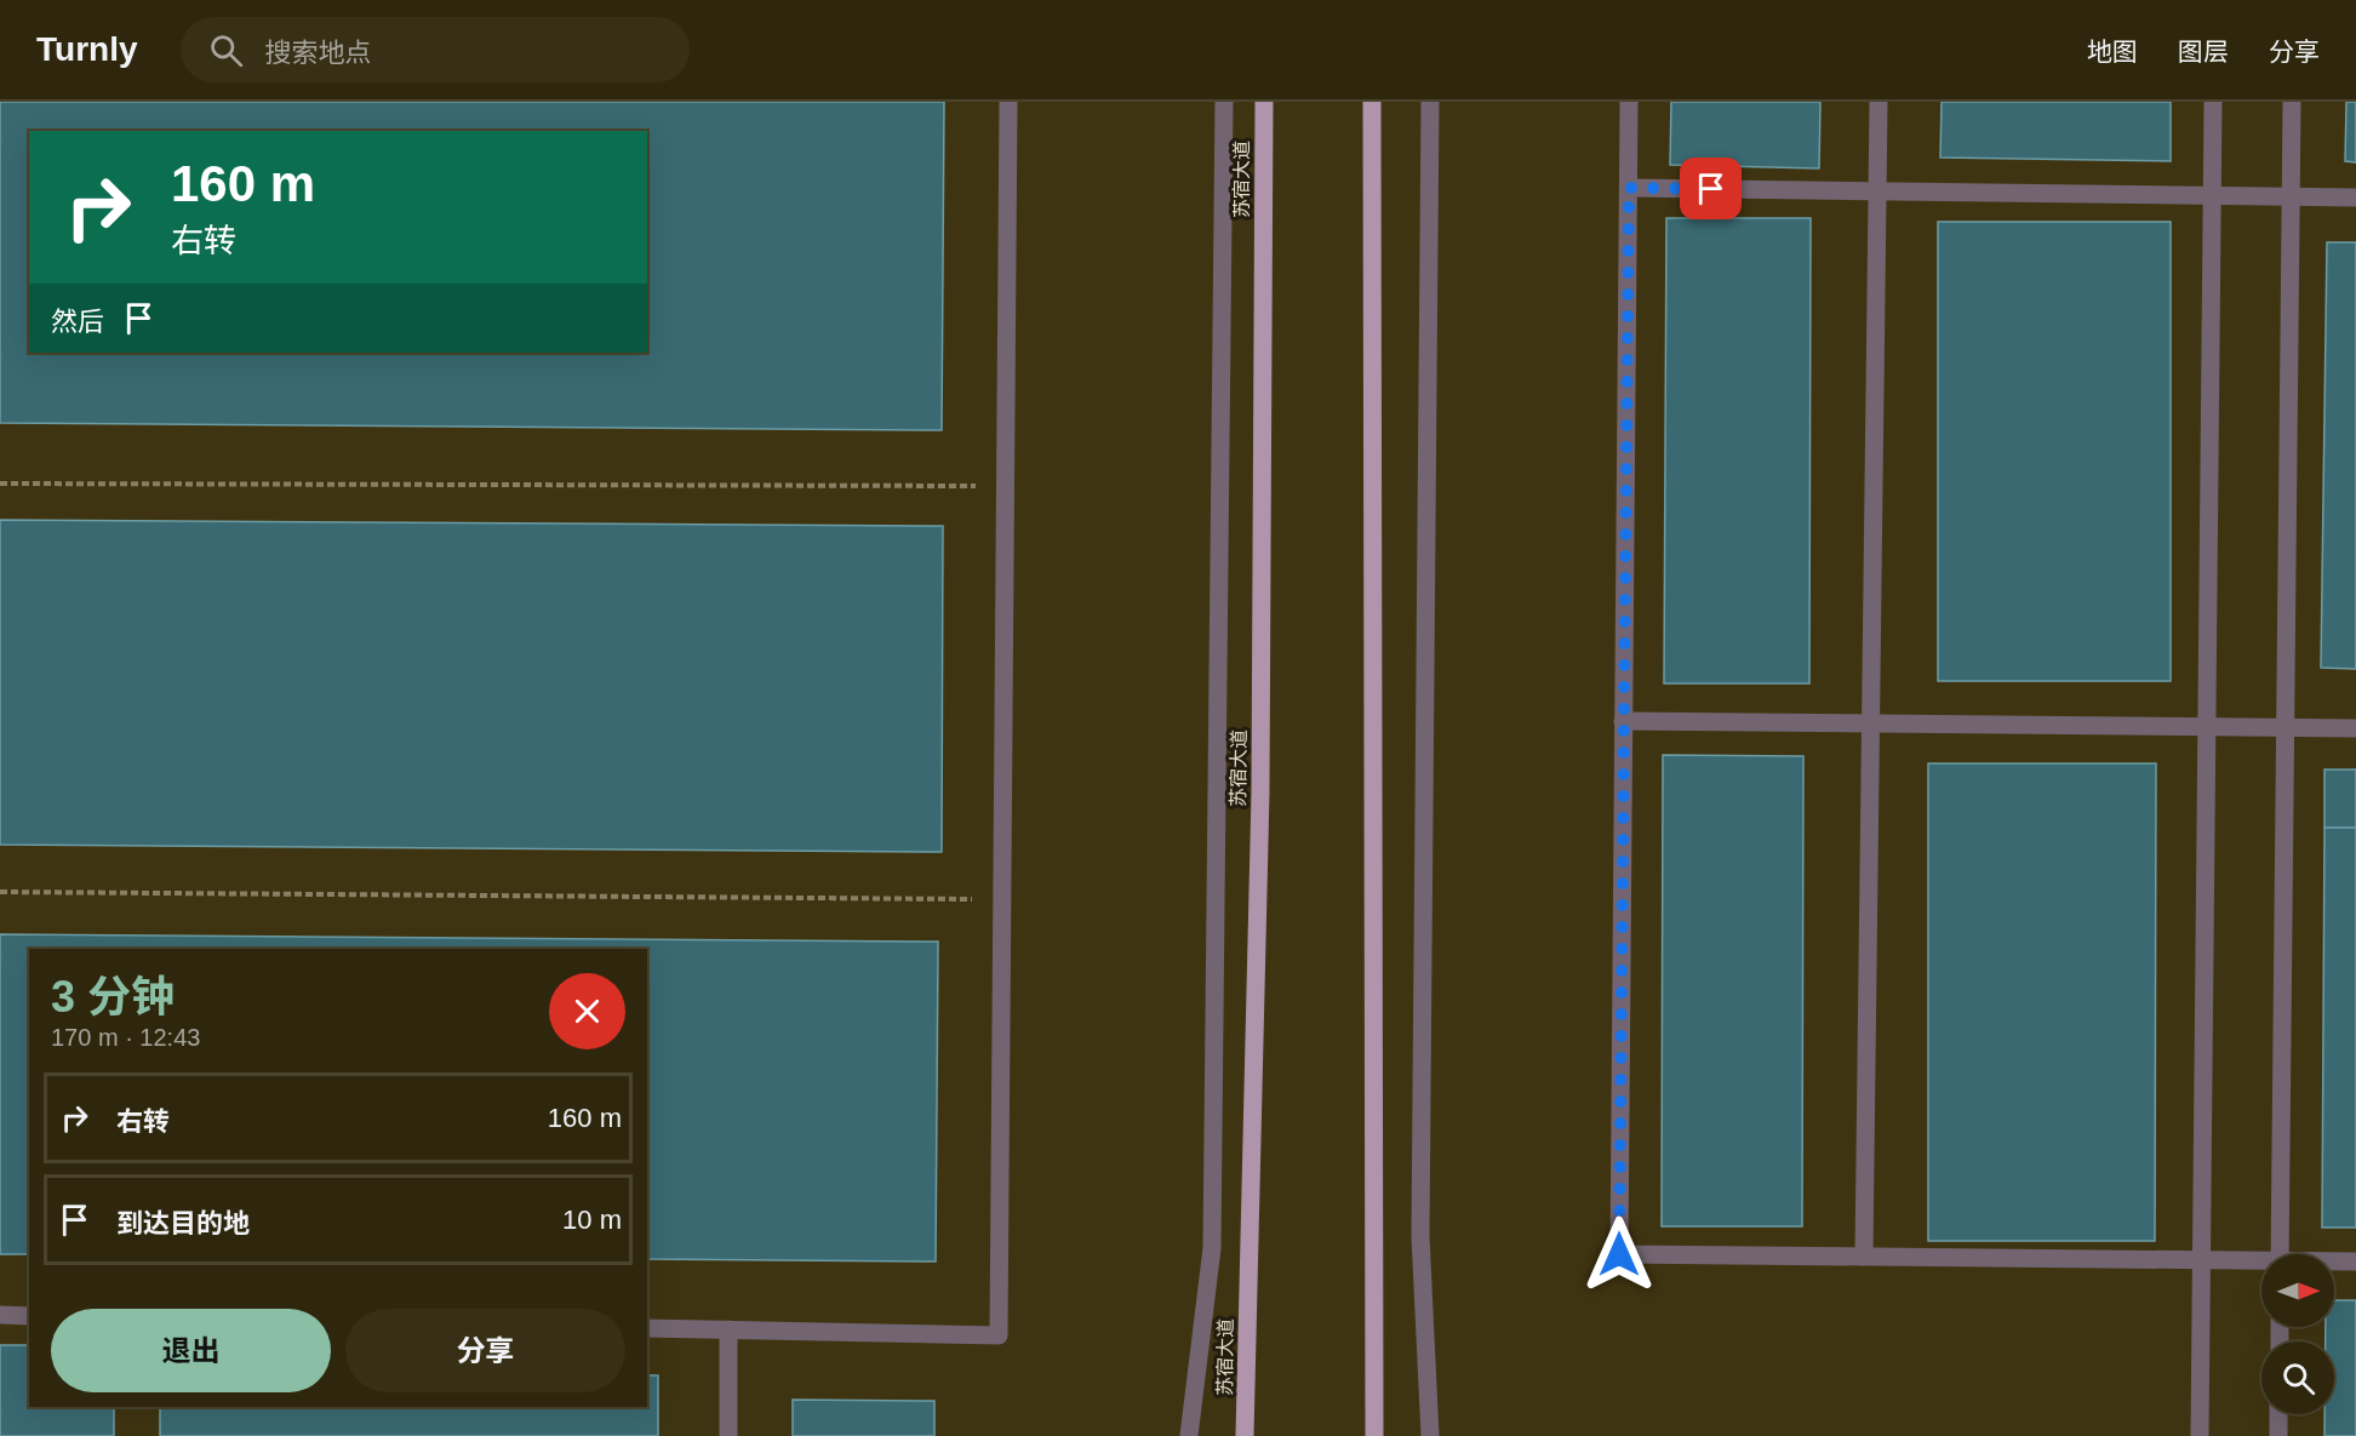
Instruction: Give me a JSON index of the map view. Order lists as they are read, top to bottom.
{
  "streets": {
    "main road": ["苏宿大道"]
  },
  "north": "right",
  "page": {
    "header": "Turnly",
    "search": "搜索地点",
    "nav": ["地图", "图层", "分享"],
    "turn": ["160 m", "右转"],
    "then": "然后",
    "heading": ["3 分钟", "170 m · 12:43"],
    "list": [
      {
        "name": "右转",
        "value": "160 m"
      },
      {
        "name": "到达目的地",
        "value": "10 m"
      }
    ],
    "buttons": ["退出", "分享"]
  }
}
